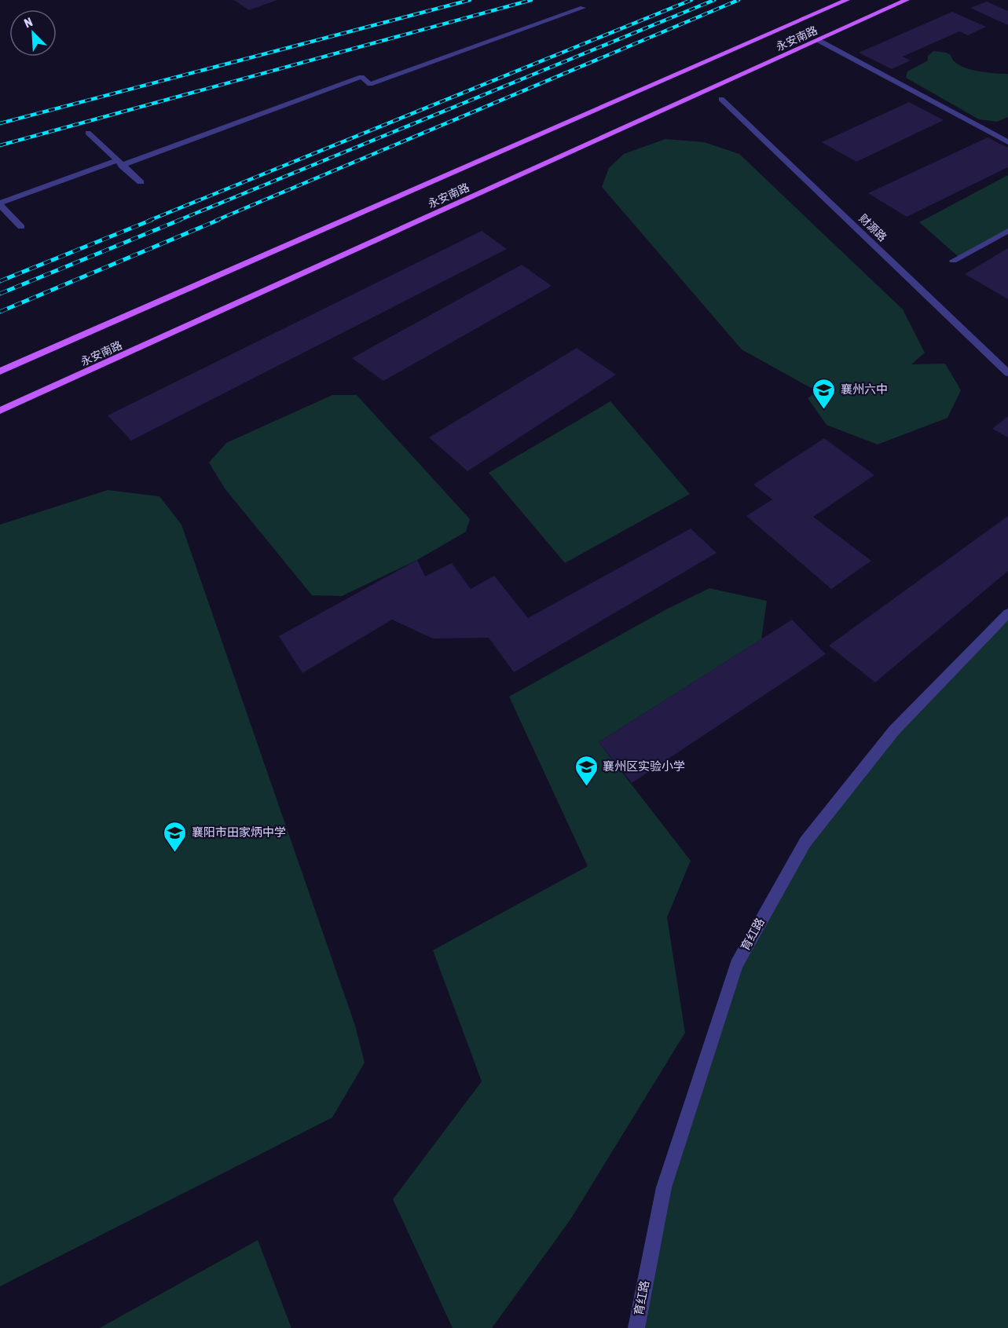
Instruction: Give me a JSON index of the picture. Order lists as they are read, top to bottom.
{
  "streets": {
    "main road": ["永安南路"],
    "street": ["财源路", "育红路"]
  },
  "places": {
    "school or university": ["襄州六中", "襄州区实验小学", "襄阳市田家炳中学"]
  },
  "north": "top left"
}
